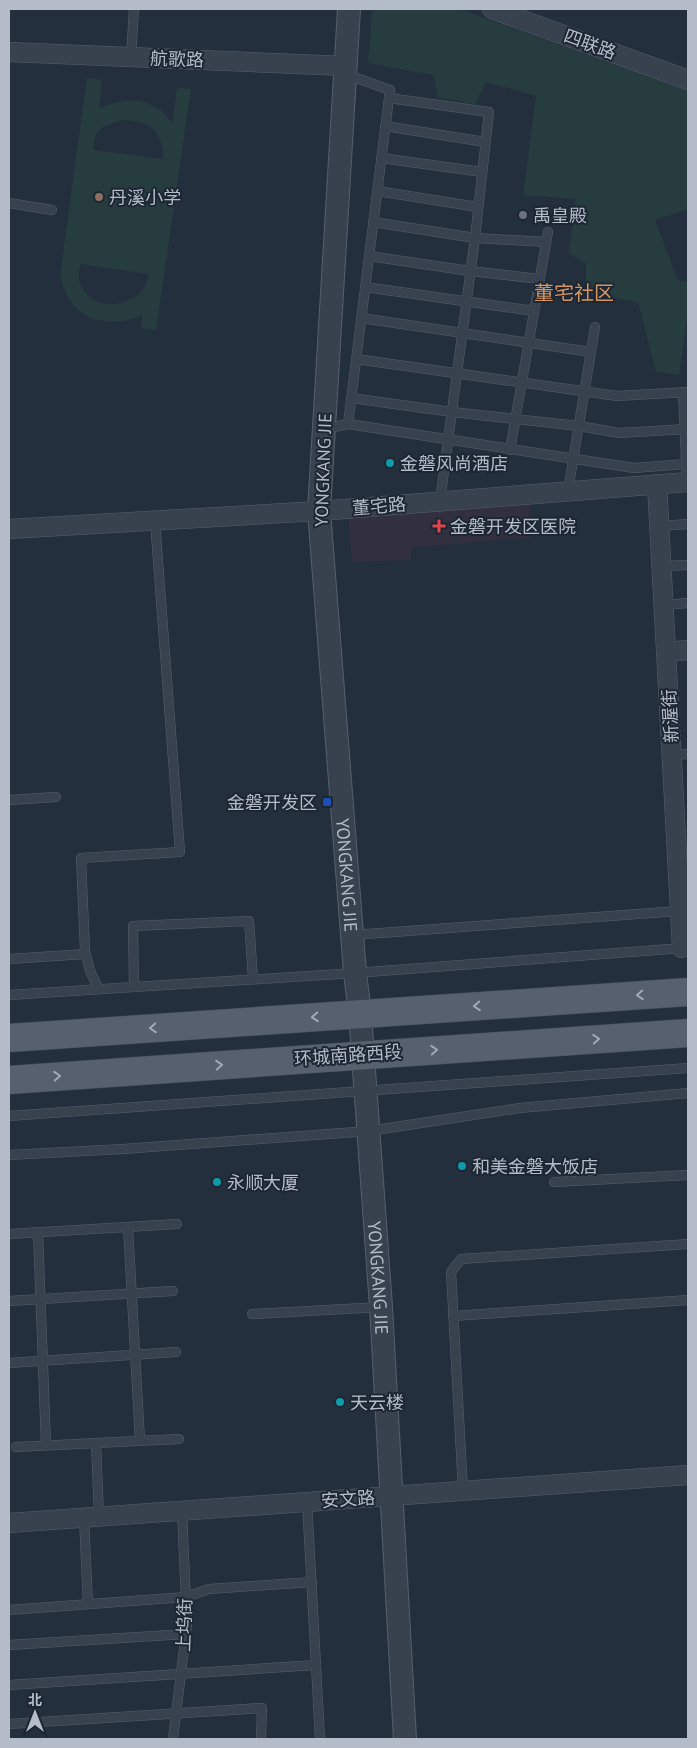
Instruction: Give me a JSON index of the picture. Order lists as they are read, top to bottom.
{
  "streets": {
    "main road": ["环城南路西段"],
    "street": [
      "四联路",
      "航歌路",
      "YONGKANG JIE",
      "董宅路",
      "新渥街",
      "安文路"
    ],
    "lane": ["上坞街"]
  },
  "crossings": [
    ["航歌路", "YONGKANG JIE"],
    ["YONGKANG JIE", "董宅路"],
    ["YONGKANG JIE", "环城南路西段"],
    ["YONGKANG JIE", "安文路"],
    ["董宅路", "新渥街"],
    ["安文路", "上坞街"]
  ],
  "districts": ["董宅社区"],
  "places": {
    "other": [
      "丹溪小学",
      "禹皇殿",
      "金磐风尚酒店",
      "和美金磐大饭店",
      "永顺大厦",
      "天云楼"
    ],
    "health": ["金磐开发区医院"],
    "transit": ["金磐开发区"]
  },
  "north": "top"
}
